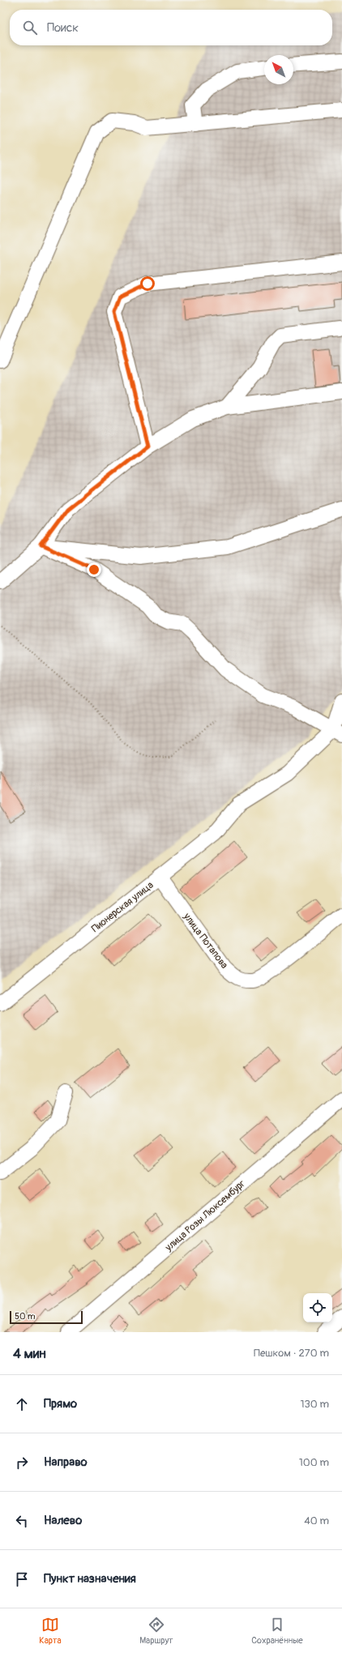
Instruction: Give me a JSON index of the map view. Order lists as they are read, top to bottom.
{
  "streets": {
    "street": ["Пионерская улица", "улица Потапова", "улица Розы Люксембург"]
  },
  "crossings": [
    ["Пионерская улица", "улица Потапова"]
  ],
  "scale_bar": "50 m",
  "north": "top left",
  "page": {
    "search": "Поиск",
    "scale": "50 m",
    "heading": ["4 мин", "Пешком · 270 m"],
    "list": [
      ["Прямо", "130 m"],
      ["Направо", "100 m"],
      ["Налево", "40 m"],
      "Пункт назначения"
    ],
    "nav": ["Карта", "Маршрут", "Сохранённые"]
  }
}
